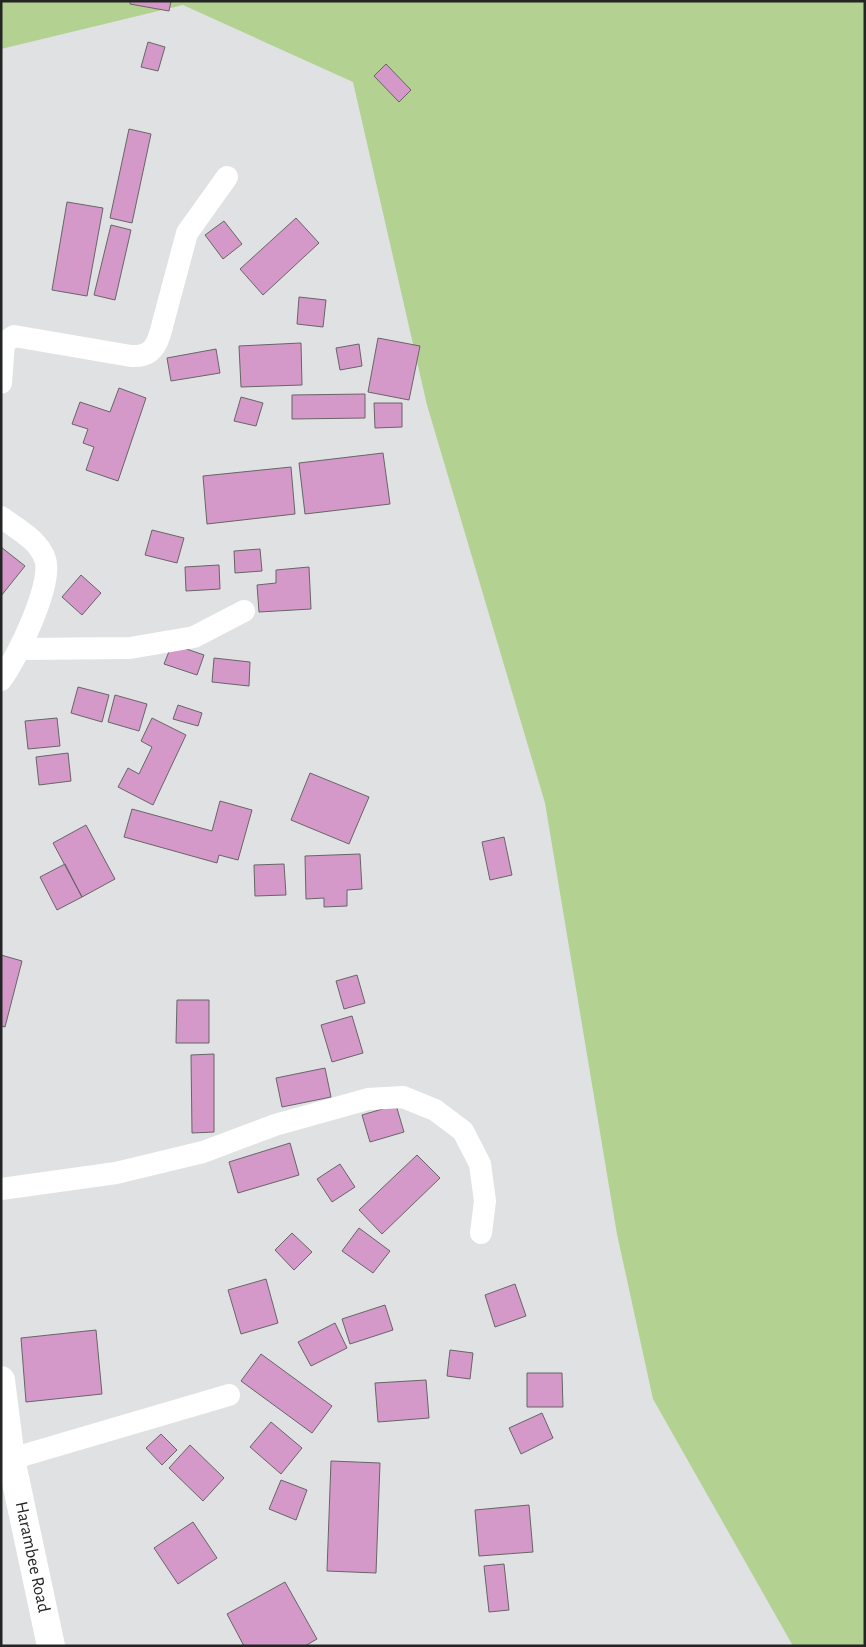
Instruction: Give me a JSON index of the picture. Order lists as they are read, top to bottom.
{
  "streets": {
    "main road": ["Harambee Road"]
  }
}
